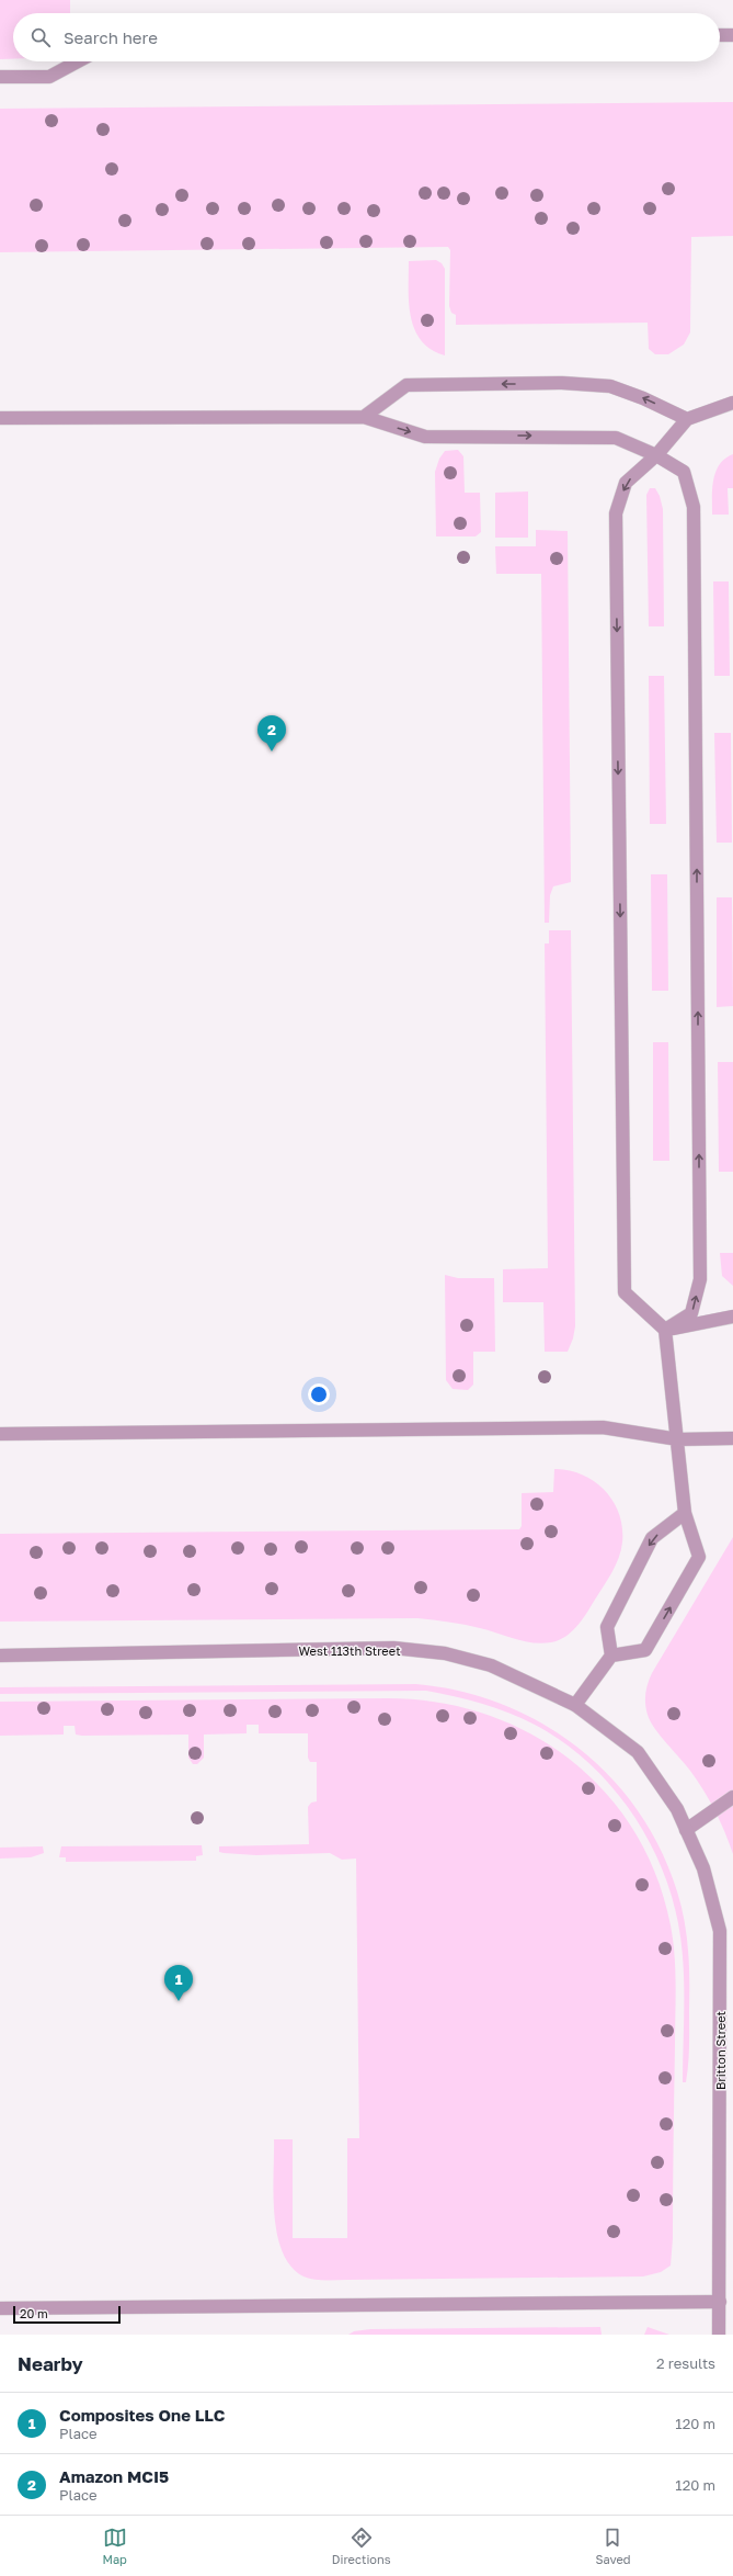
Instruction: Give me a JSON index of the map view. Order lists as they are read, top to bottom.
{
  "streets": {
    "street": ["West 113th Street", "Britton Street"]
  },
  "crossings": [
    ["West 113th Street", "Britton Street"]
  ],
  "scale_bar": "20 m",
  "page": {
    "search": "Search here",
    "pins": ["2", "1"],
    "scale": "20 m",
    "heading": ["Nearby", "2 results"],
    "list": [
      {
        "mark": "1",
        "name": "Composites One LLC",
        "note": "Place",
        "value": "120 m"
      },
      {
        "mark": "2",
        "name": "Amazon MCI5",
        "note": "Place",
        "value": "120 m"
      }
    ],
    "nav": ["Map", "Directions", "Saved"]
  }
}
